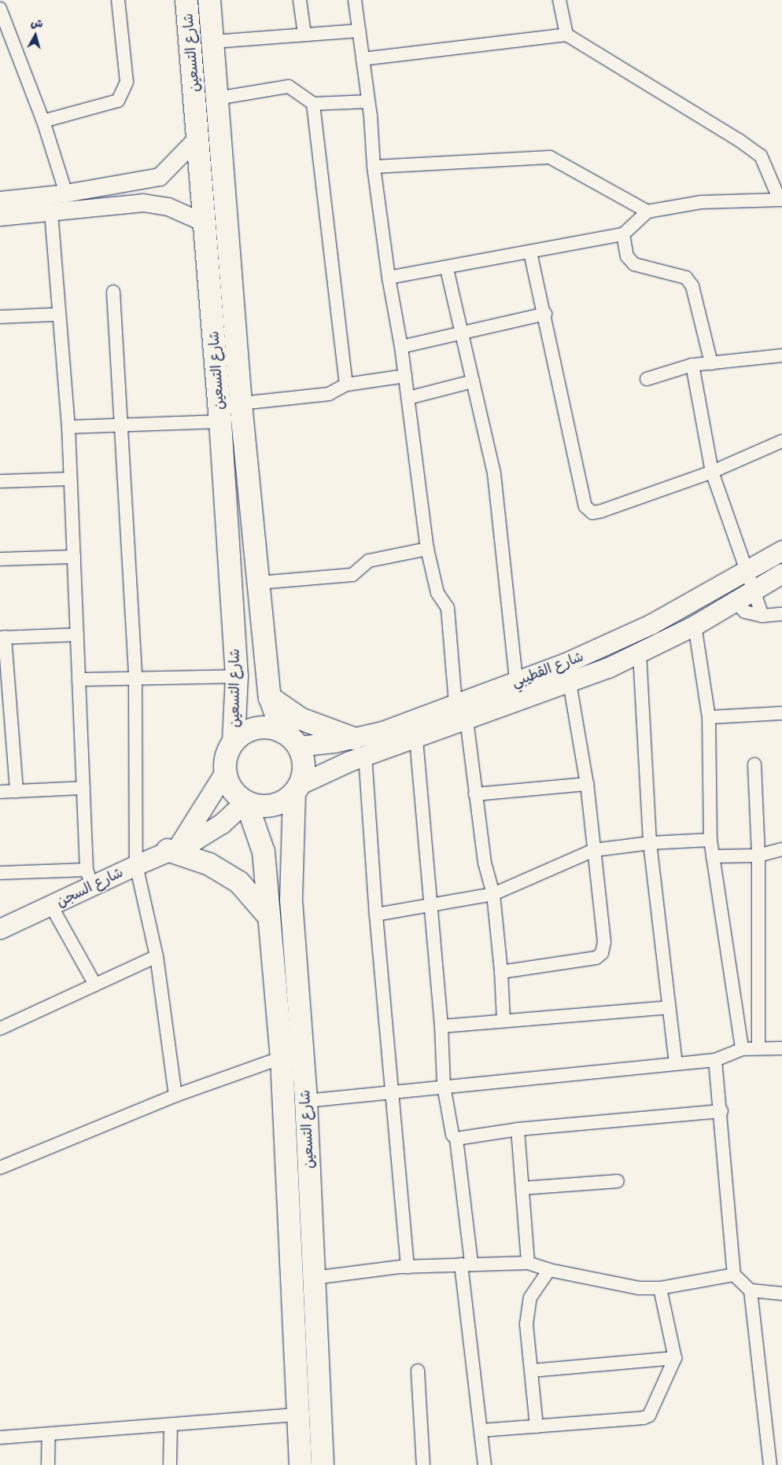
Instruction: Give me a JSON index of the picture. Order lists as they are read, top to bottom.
{
  "streets": {
    "highway": ["شارع التسعين"],
    "main road": ["شارع القطيبي", "شارع السجن"]
  },
  "crossings": [
    ["شارع التسعين", "شارع القطيبي"],
    ["شارع التسعين", "شارع السجن"],
    ["شارع القطيبي", "شارع السجن"]
  ],
  "north": "top"
}
